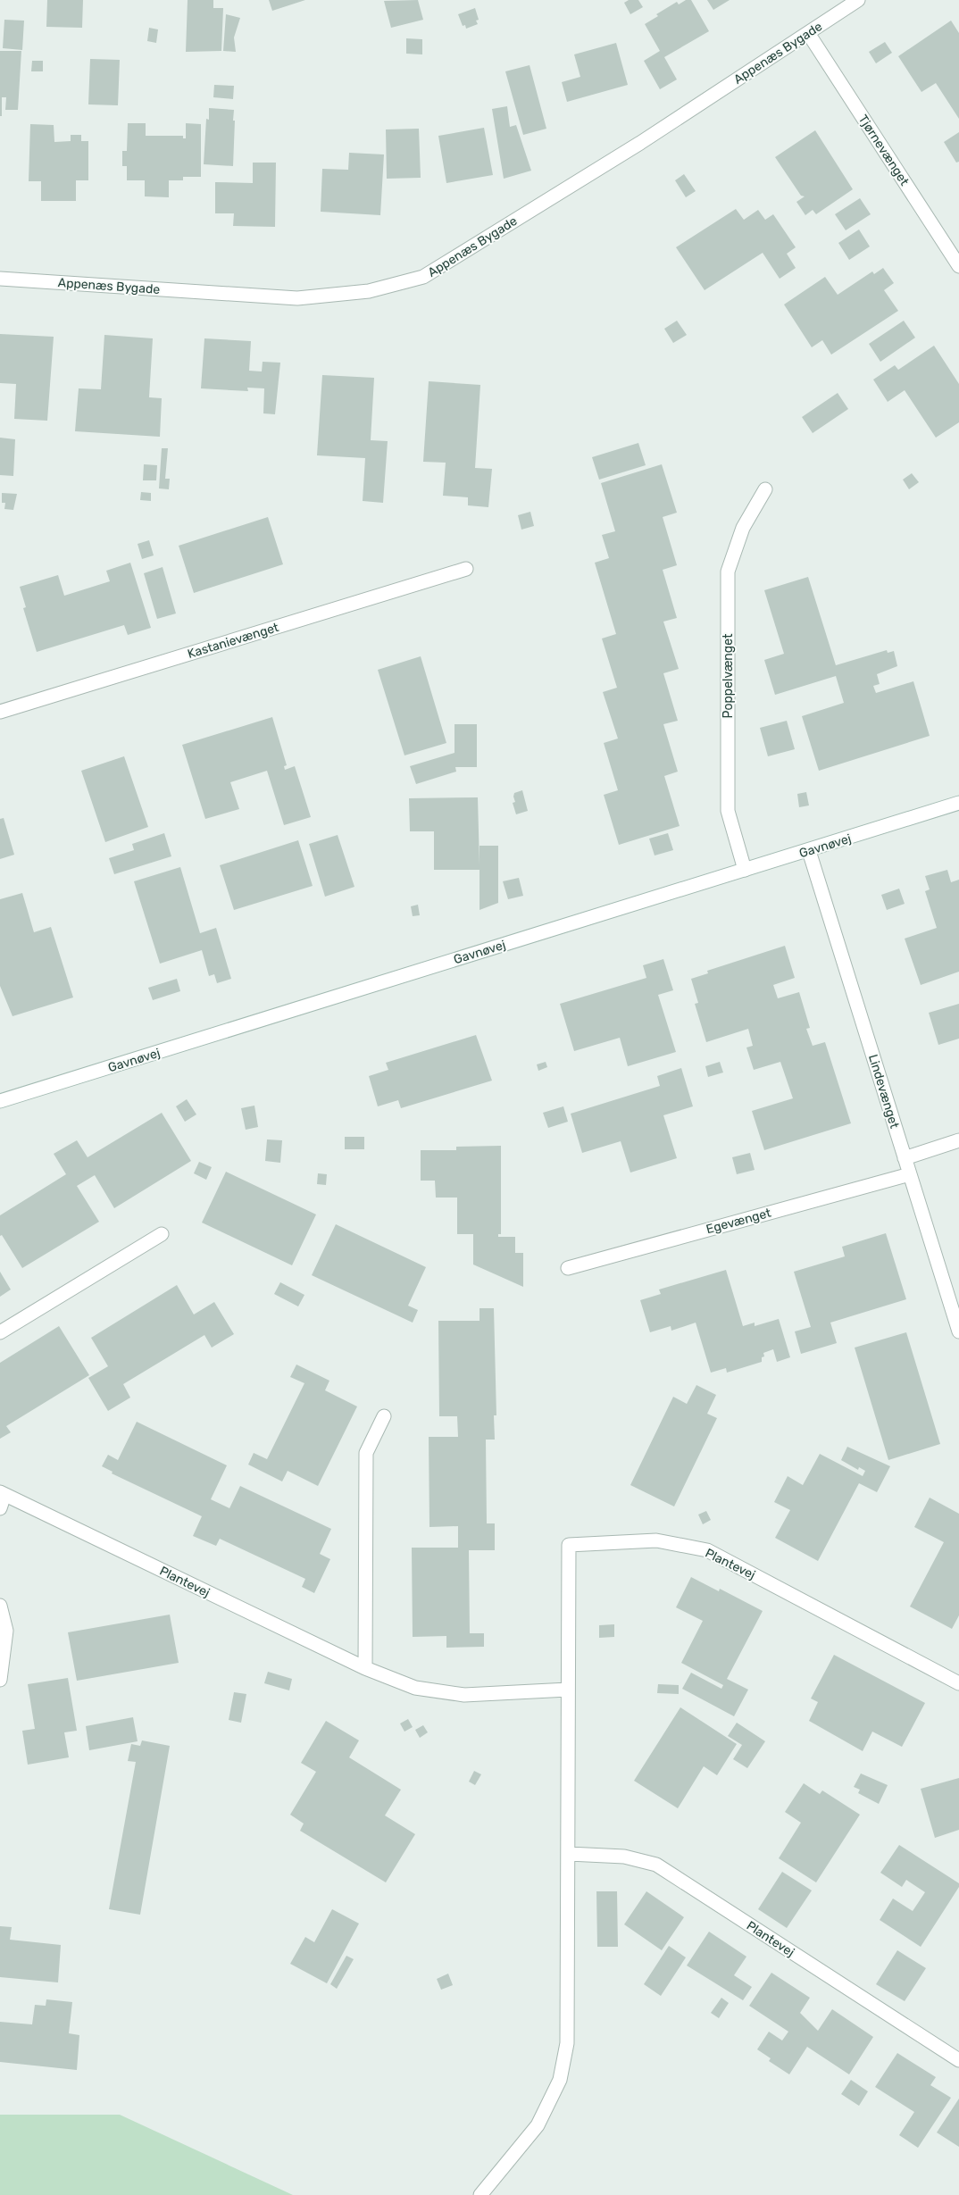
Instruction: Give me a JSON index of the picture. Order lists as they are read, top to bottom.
{
  "streets": {
    "street": [
      "Appenæs Bygade",
      "Tjørnevænget",
      "Kastanievænget",
      "Poppelvænget",
      "Gavnøvej",
      "Lindevænget",
      "Egevænget",
      "Plantevej"
    ]
  },
  "crossings": [
    ["Appenæs Bygade", "Tjørnevænget"],
    ["Poppelvænget", "Gavnøvej"],
    ["Gavnøvej", "Lindevænget"],
    ["Lindevænget", "Egevænget"]
  ]
}
